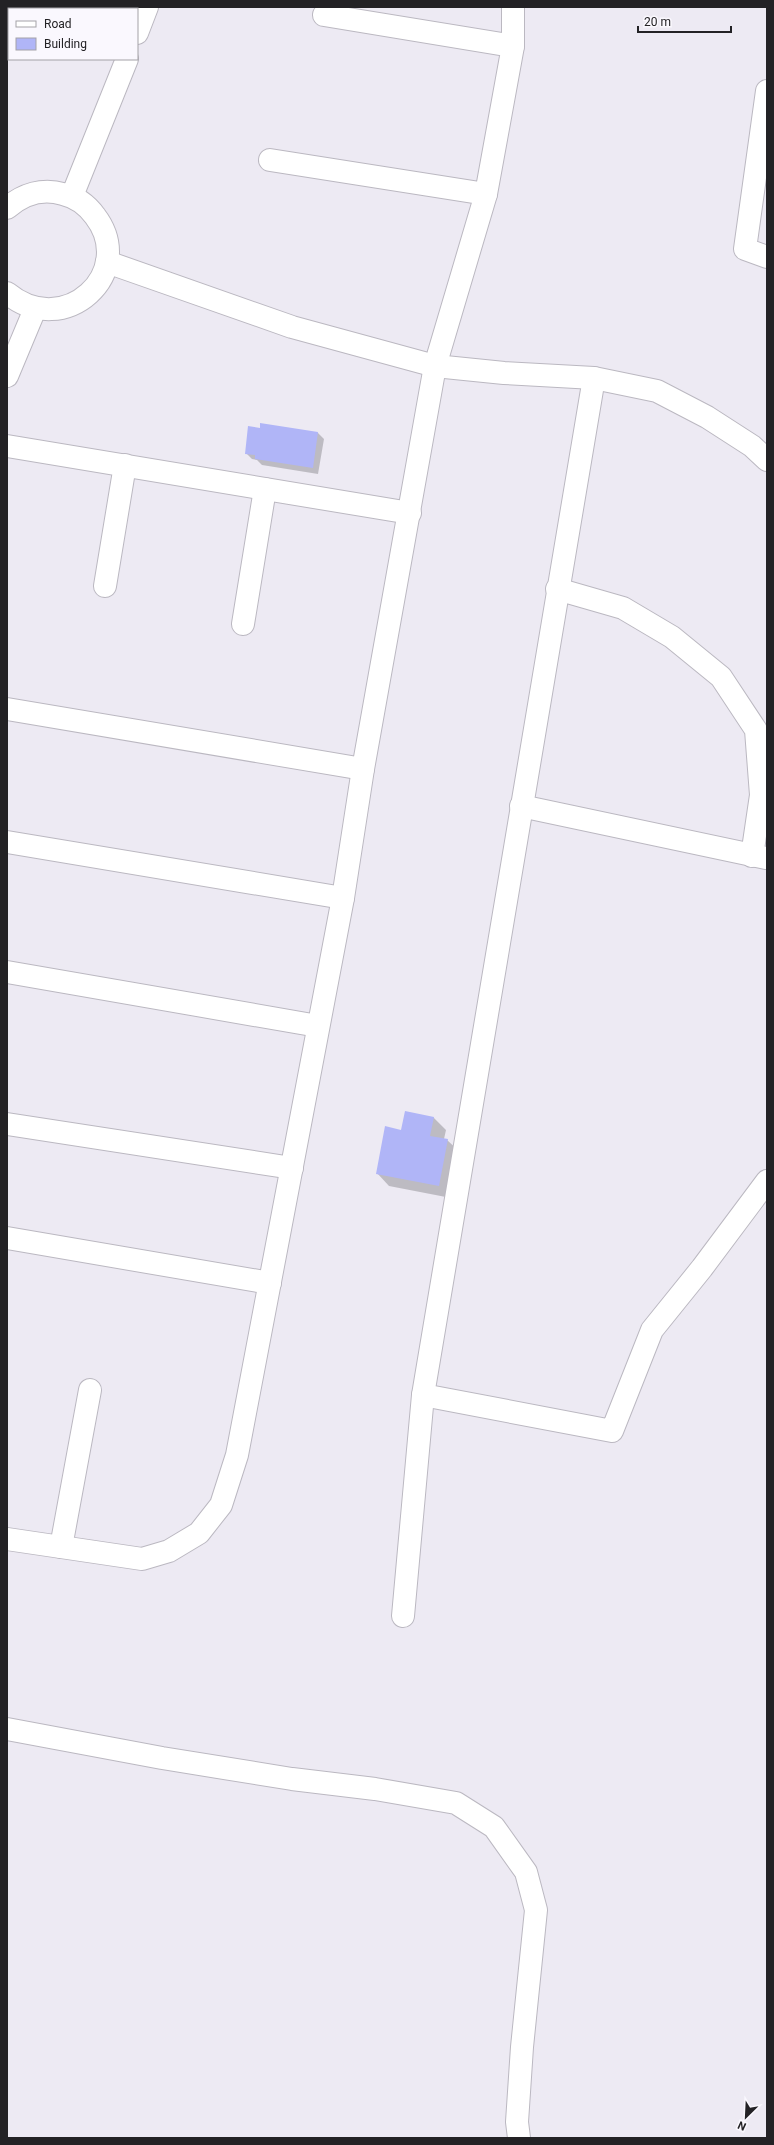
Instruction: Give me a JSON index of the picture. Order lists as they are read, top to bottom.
{
  "legend": ["Road", "Building"],
  "scale_bar": "20 m",
  "north": "bottom left"
}
